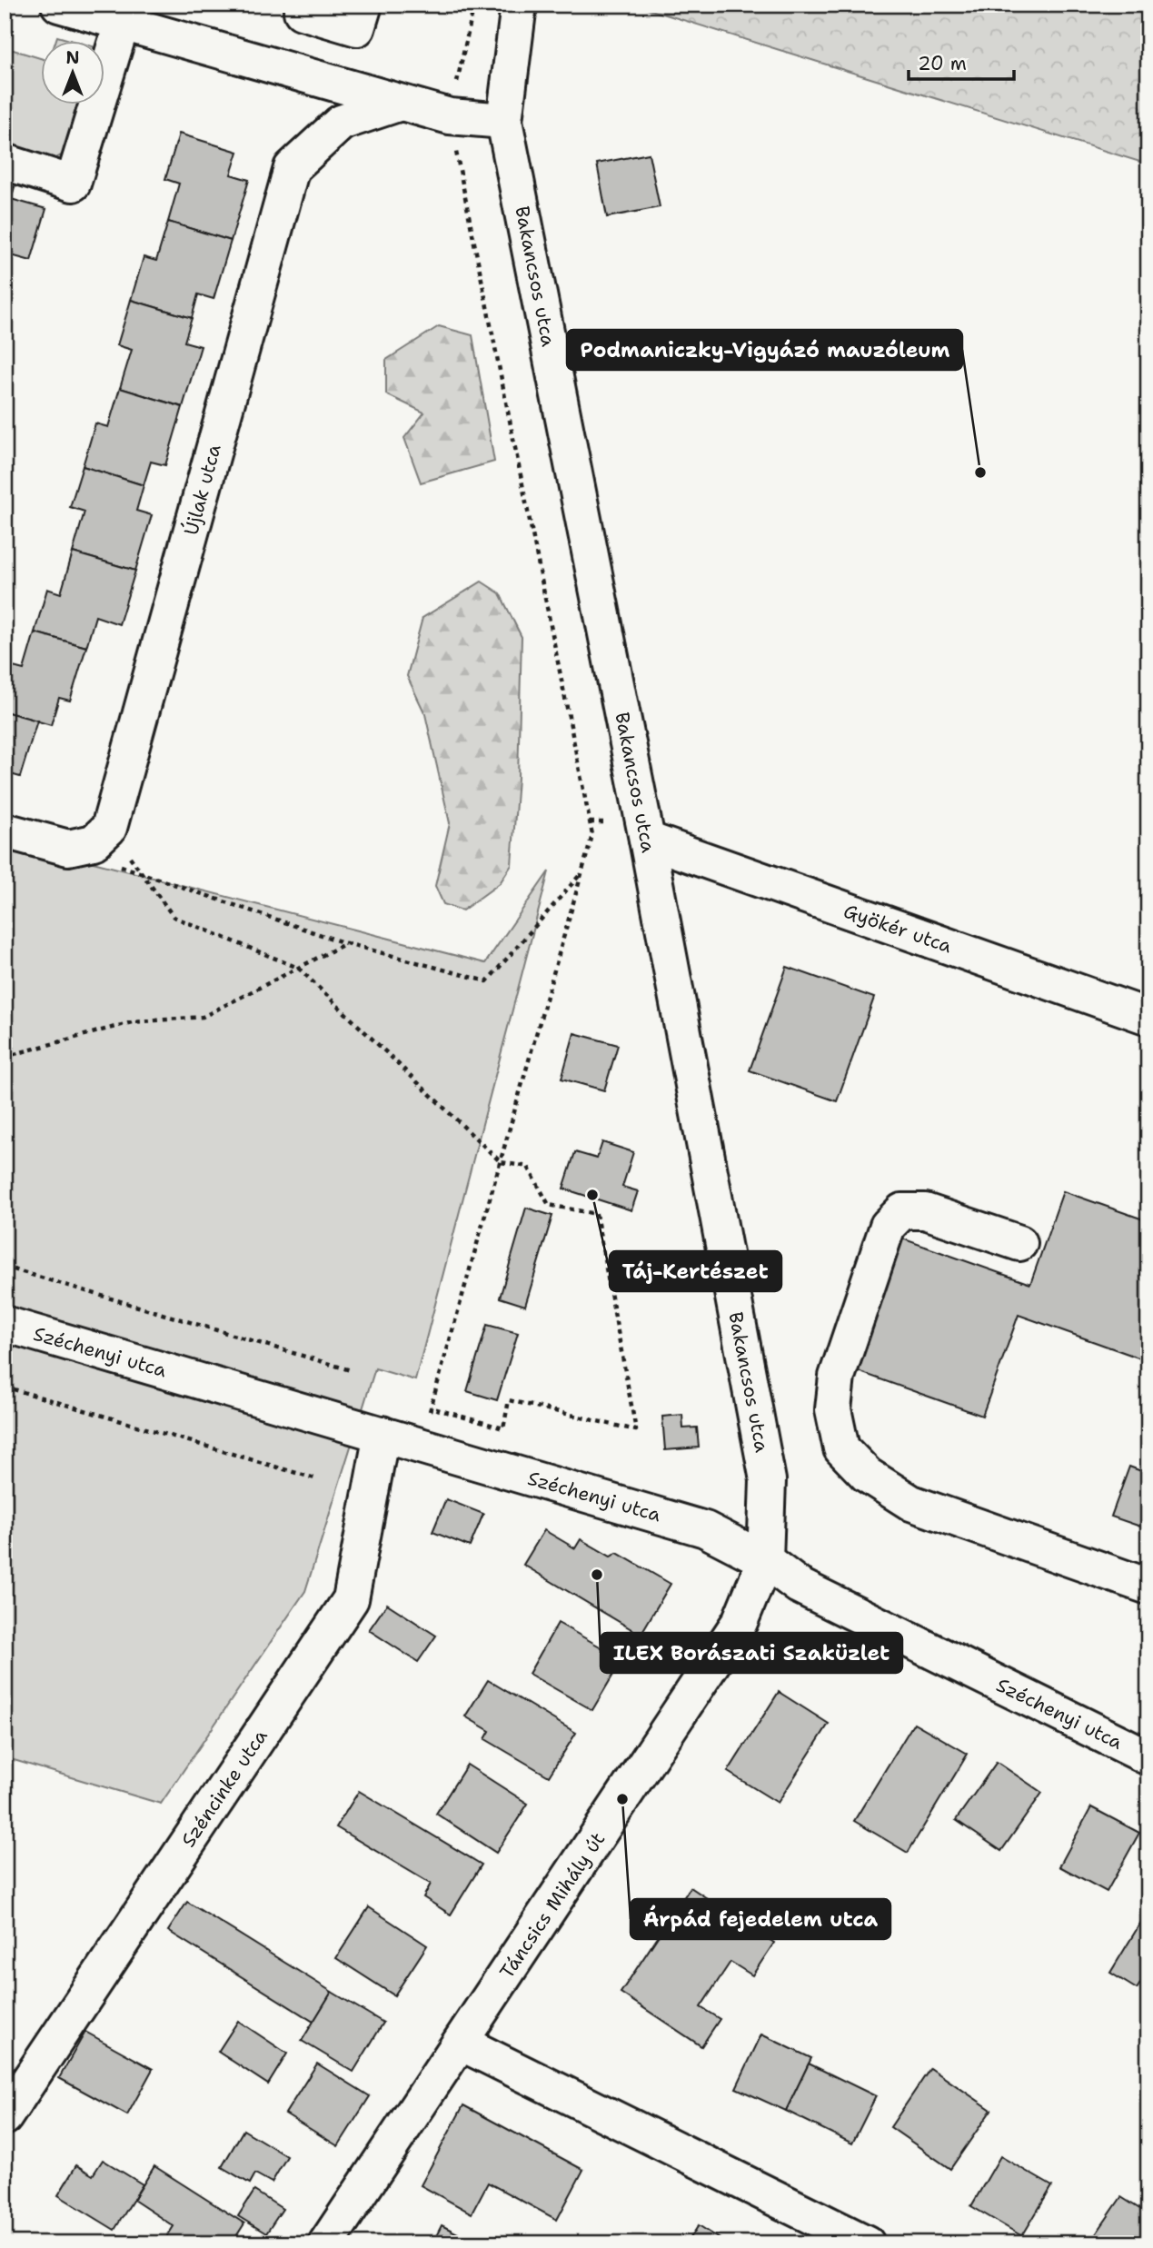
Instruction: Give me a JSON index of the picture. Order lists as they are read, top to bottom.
{
  "streets": {
    "street": [
      "Bakancsos utca",
      "Újlak utca",
      "Gyökér utca",
      "Széchenyi utca",
      "Széncinke utca",
      "Táncsics Mihály út"
    ]
  },
  "crossings": [
    ["Bakancsos utca", "Gyökér utca"],
    ["Bakancsos utca", "Széchenyi utca"],
    ["Bakancsos utca", "Táncsics Mihály út"],
    ["Széchenyi utca", "Széncinke utca"],
    ["Széchenyi utca", "Táncsics Mihály út"]
  ],
  "places": [
    "Podmaniczky-Vigyázó mauzóleum",
    "Táj-Kertészet",
    "ILEX Borászati Szaküzlet",
    "Árpád fejedelem utca"
  ],
  "scale_bar": "20 m",
  "north": "top"
}
